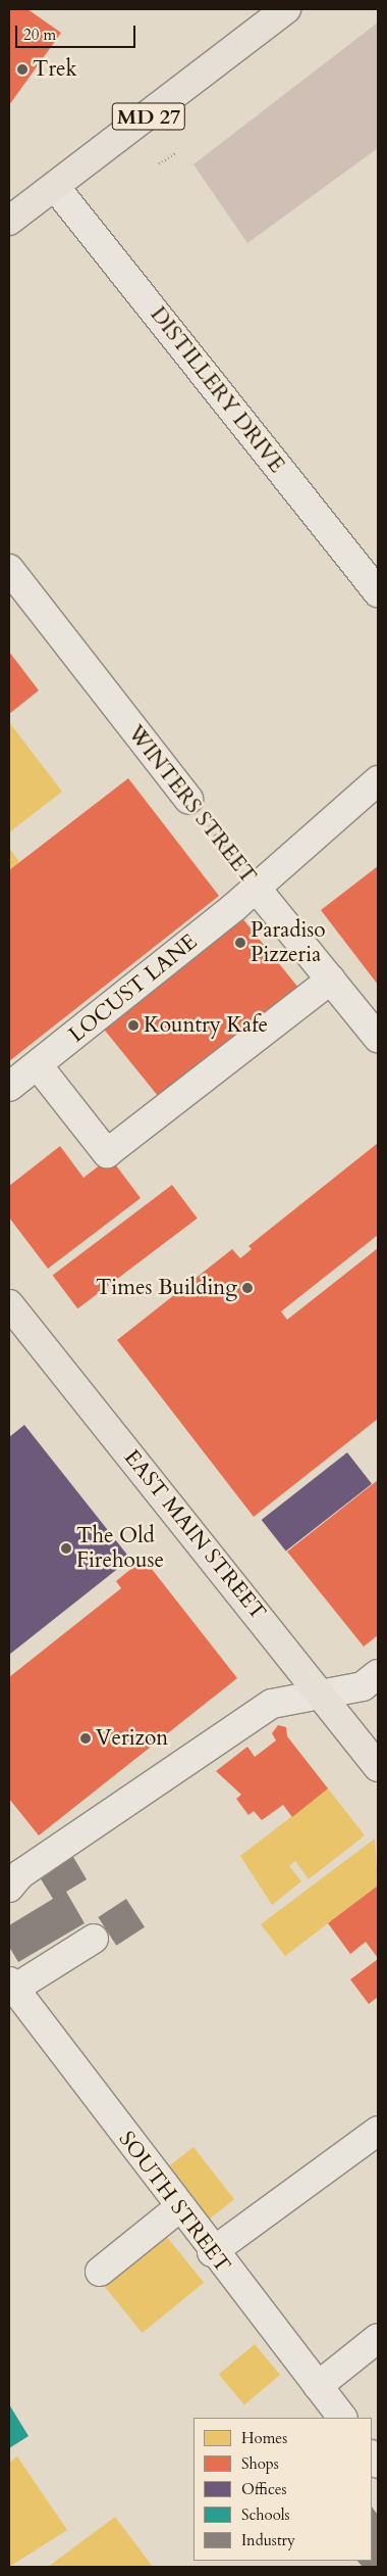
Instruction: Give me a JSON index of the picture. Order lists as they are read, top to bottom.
{
  "streets": {
    "main road": ["MD 27", "EAST MAIN STREET"],
    "street": [
      "DISTILLERY DRIVE",
      "WINTERS STREET",
      "LOCUST LANE",
      "SOUTH STREET"
    ]
  },
  "crossings": [
    ["MD 27", "DISTILLERY DRIVE"],
    ["WINTERS STREET", "LOCUST LANE"]
  ],
  "places": [
    "Trek",
    "Paradiso Pizzeria",
    "Kountry Kafe",
    "Times Building",
    "The Old Firehouse",
    "Verizon"
  ],
  "legend": [
    "Homes",
    "Shops",
    "Offices",
    "Schools",
    "Industry"
  ],
  "scale_bar": "20 m"
}
